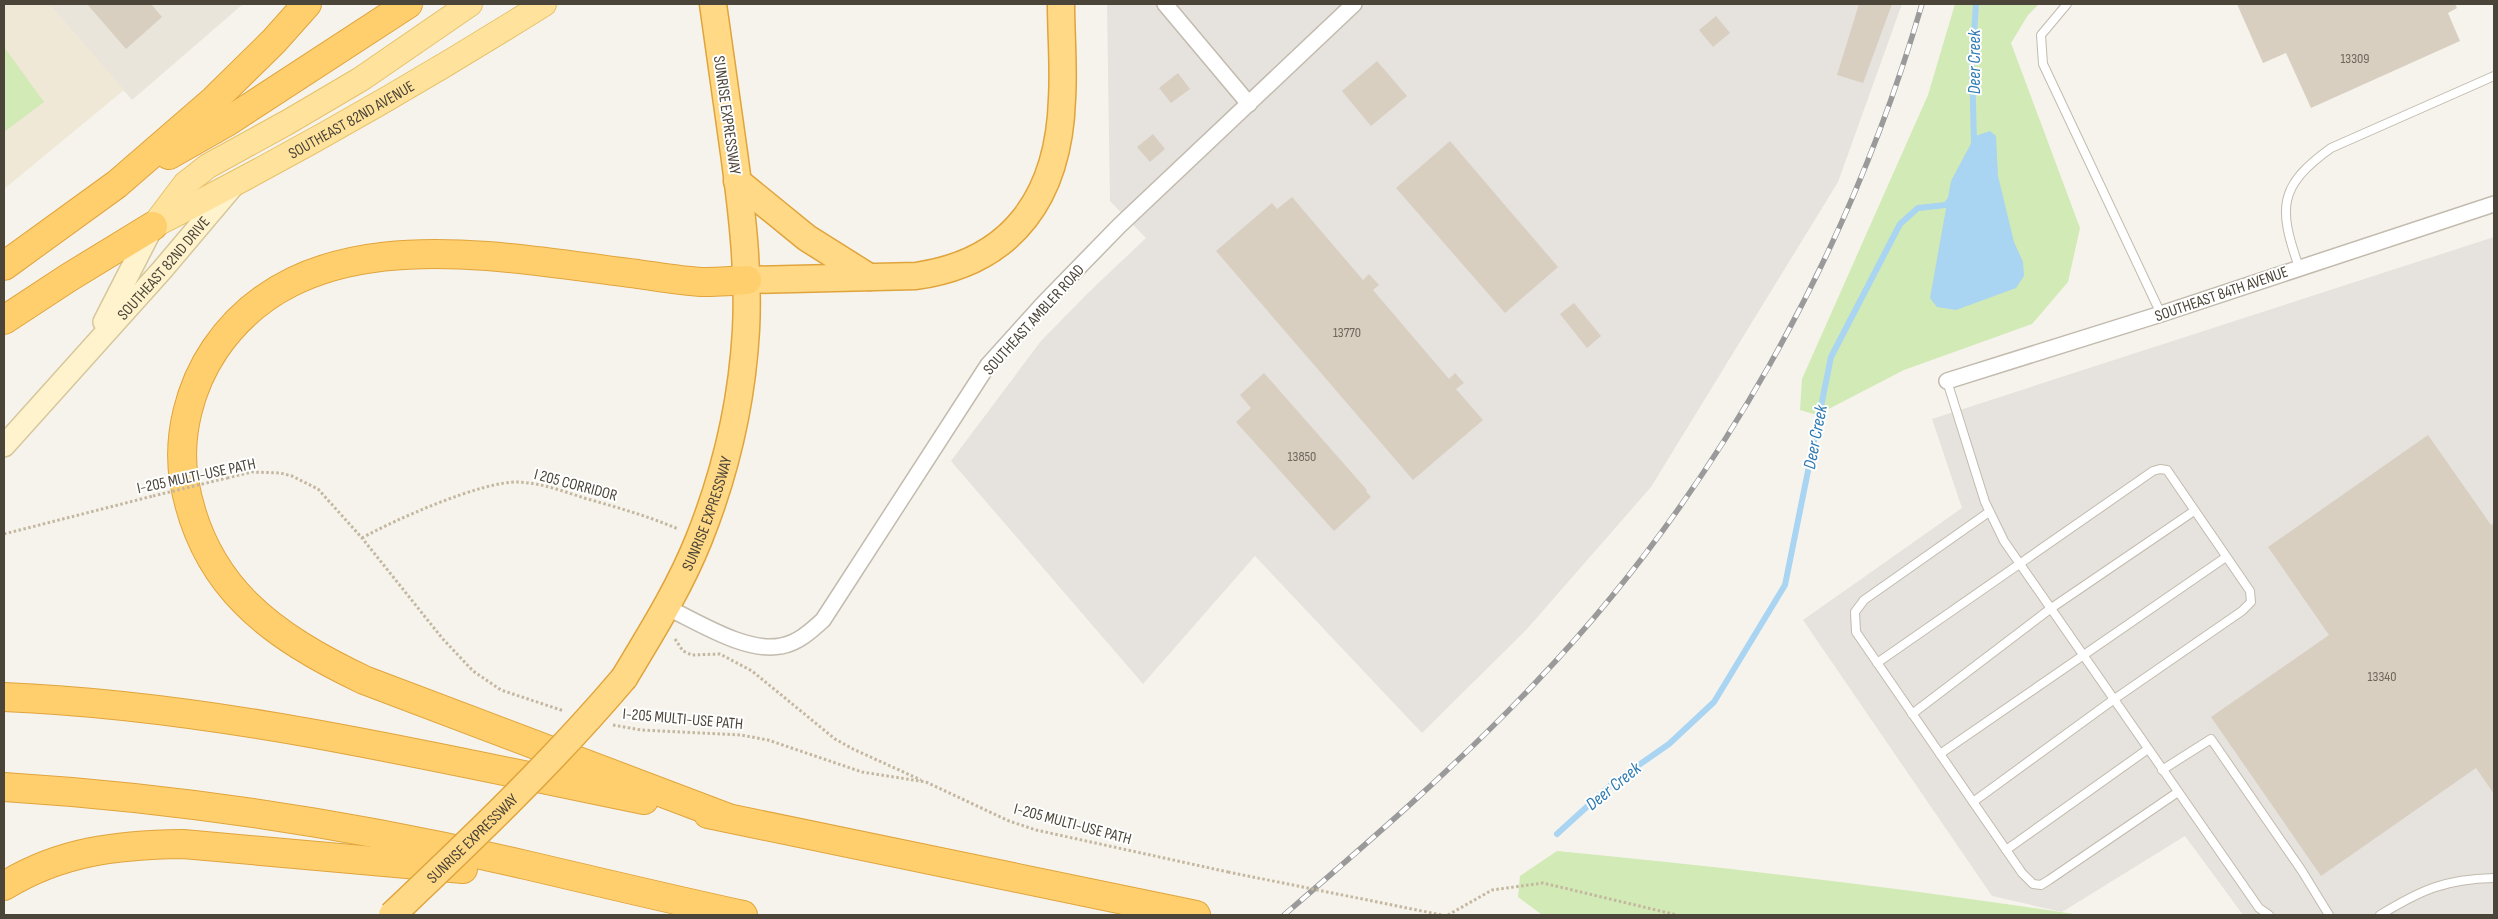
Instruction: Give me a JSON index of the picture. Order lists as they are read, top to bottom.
{
  "streets": {
    "highway": ["SUNRISE EXPRESSWAY"],
    "main road": ["SOUTHEAST 82ND AVENUE", "SOUTHEAST 82ND DRIVE"],
    "street": ["SOUTHEAST 84TH AVENUE", "SOUTHEAST AMBLER ROAD"],
    "path": ["I-205 MULTI-USE PATH", "I 205 CORRIDOR"]
  },
  "crossings": [
    ["SUNRISE EXPRESSWAY", "SOUTHEAST AMBLER ROAD"],
    ["SUNRISE EXPRESSWAY", "I 205 CORRIDOR"],
    ["SOUTHEAST 82ND AVENUE", "SOUTHEAST 82ND DRIVE"],
    ["I-205 MULTI-USE PATH", "I 205 CORRIDOR"]
  ],
  "water": ["Deer Creek"],
  "house_numbers": [
    "13309",
    "13770",
    "13850",
    "13340"
  ]
}
